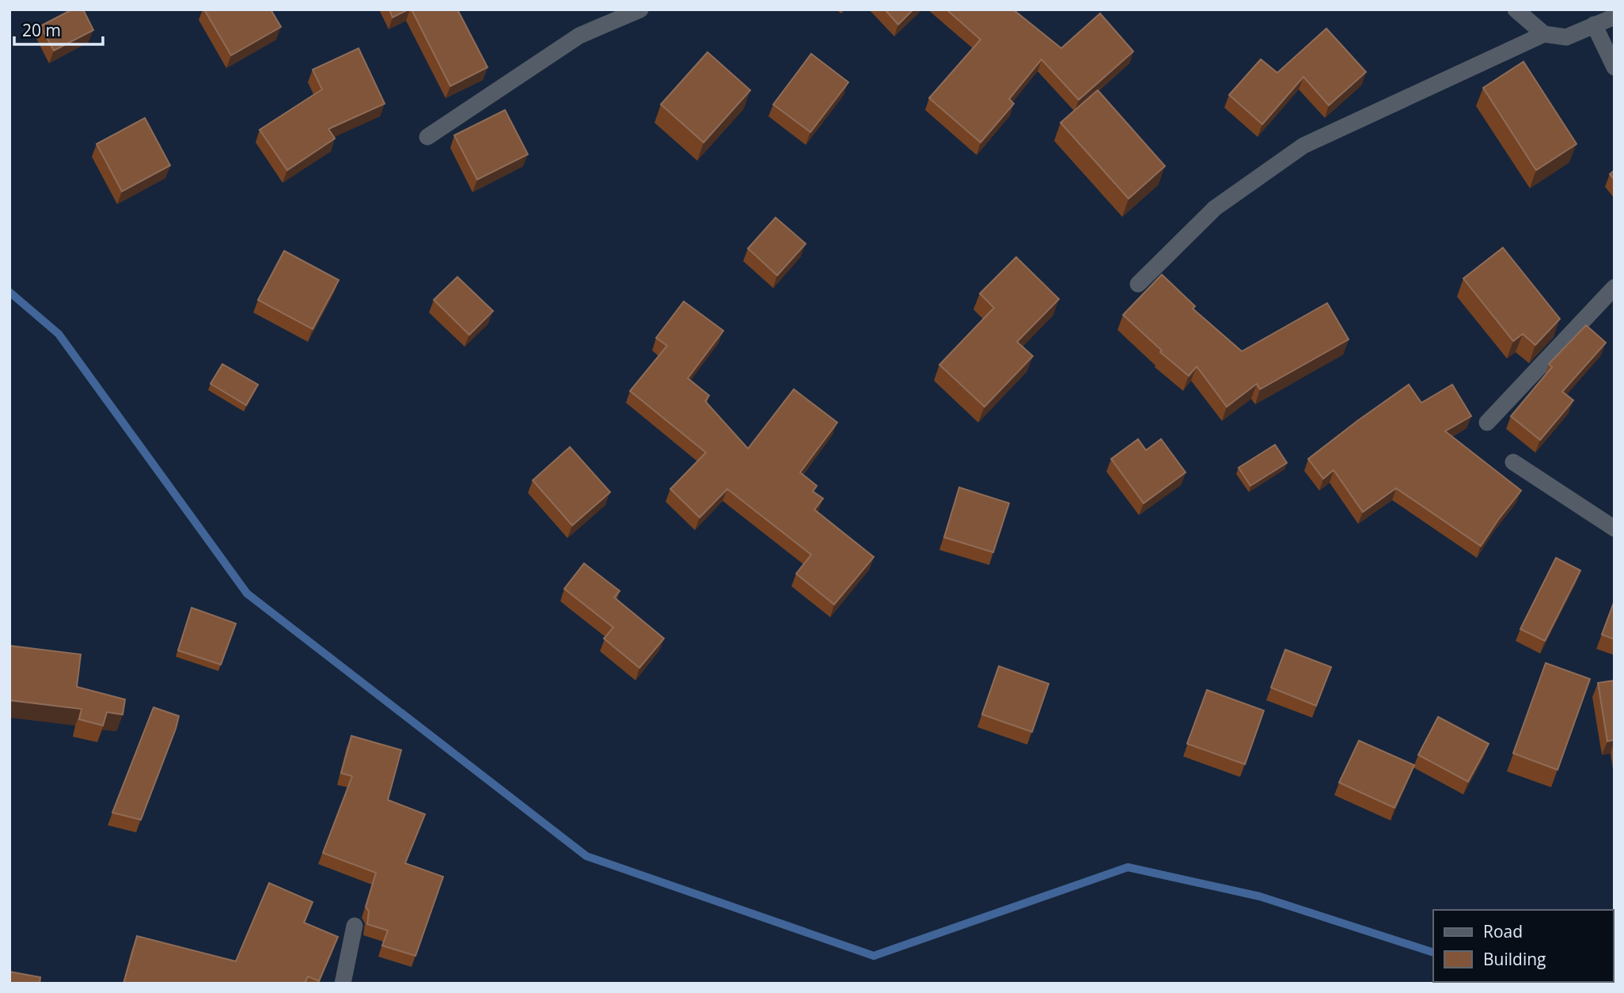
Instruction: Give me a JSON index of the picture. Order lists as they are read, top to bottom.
{
  "legend": ["Road", "Building"],
  "scale_bar": "20 m"
}
